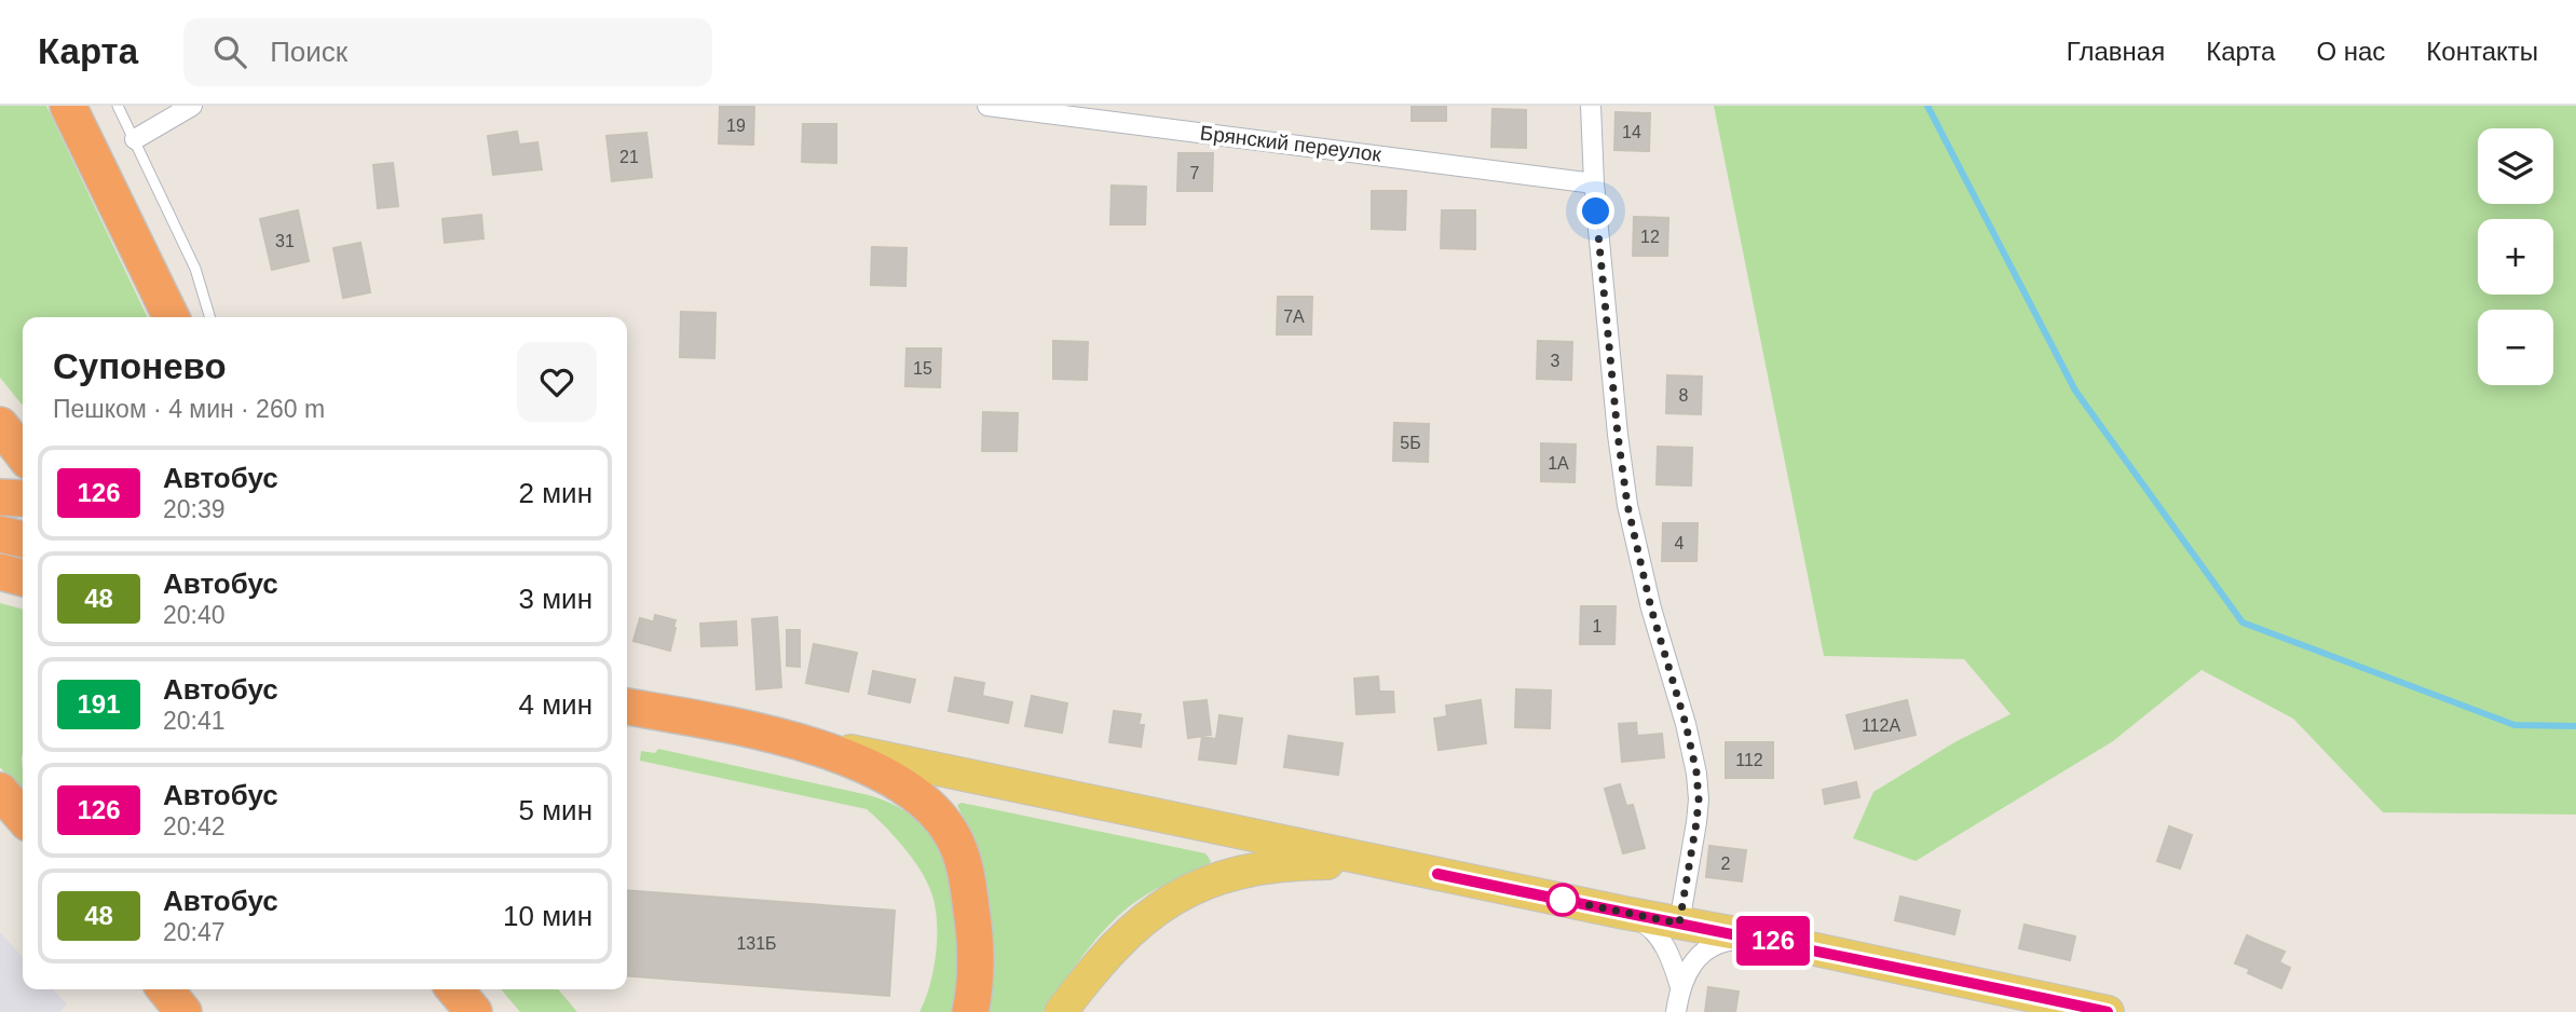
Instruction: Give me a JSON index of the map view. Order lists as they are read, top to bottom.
{
  "streets": {
    "street": ["Брянский переулок"]
  },
  "lines": ["bus line 126"],
  "house_numbers": [
    "19",
    "14",
    "21",
    "7",
    "12",
    "31",
    "7А",
    "3",
    "15",
    "8",
    "5Б",
    "1А",
    "4",
    "1",
    "112А",
    "112",
    "2",
    "131Б"
  ],
  "page": {
    "header": "Карта",
    "search": "Поиск",
    "nav": [
      "Главная",
      "Карта",
      "О нас",
      "Контакты"
    ],
    "on_map": "126",
    "map_buttons": ["+", "−"],
    "heading": ["Супонево", "Пешком · 4 мин · 260 m"],
    "list": [
      {
        "mark": "126",
        "name": "Автобус",
        "note": "20:39",
        "value": "2 мин"
      },
      {
        "mark": "48",
        "name": "Автобус",
        "note": "20:40",
        "value": "3 мин"
      },
      {
        "mark": "191",
        "name": "Автобус",
        "note": "20:41",
        "value": "4 мин"
      },
      {
        "mark": "126",
        "name": "Автобус",
        "note": "20:42",
        "value": "5 мин"
      },
      {
        "mark": "48",
        "name": "Автобус",
        "note": "20:47",
        "value": "10 мин"
      }
    ]
  }
}
